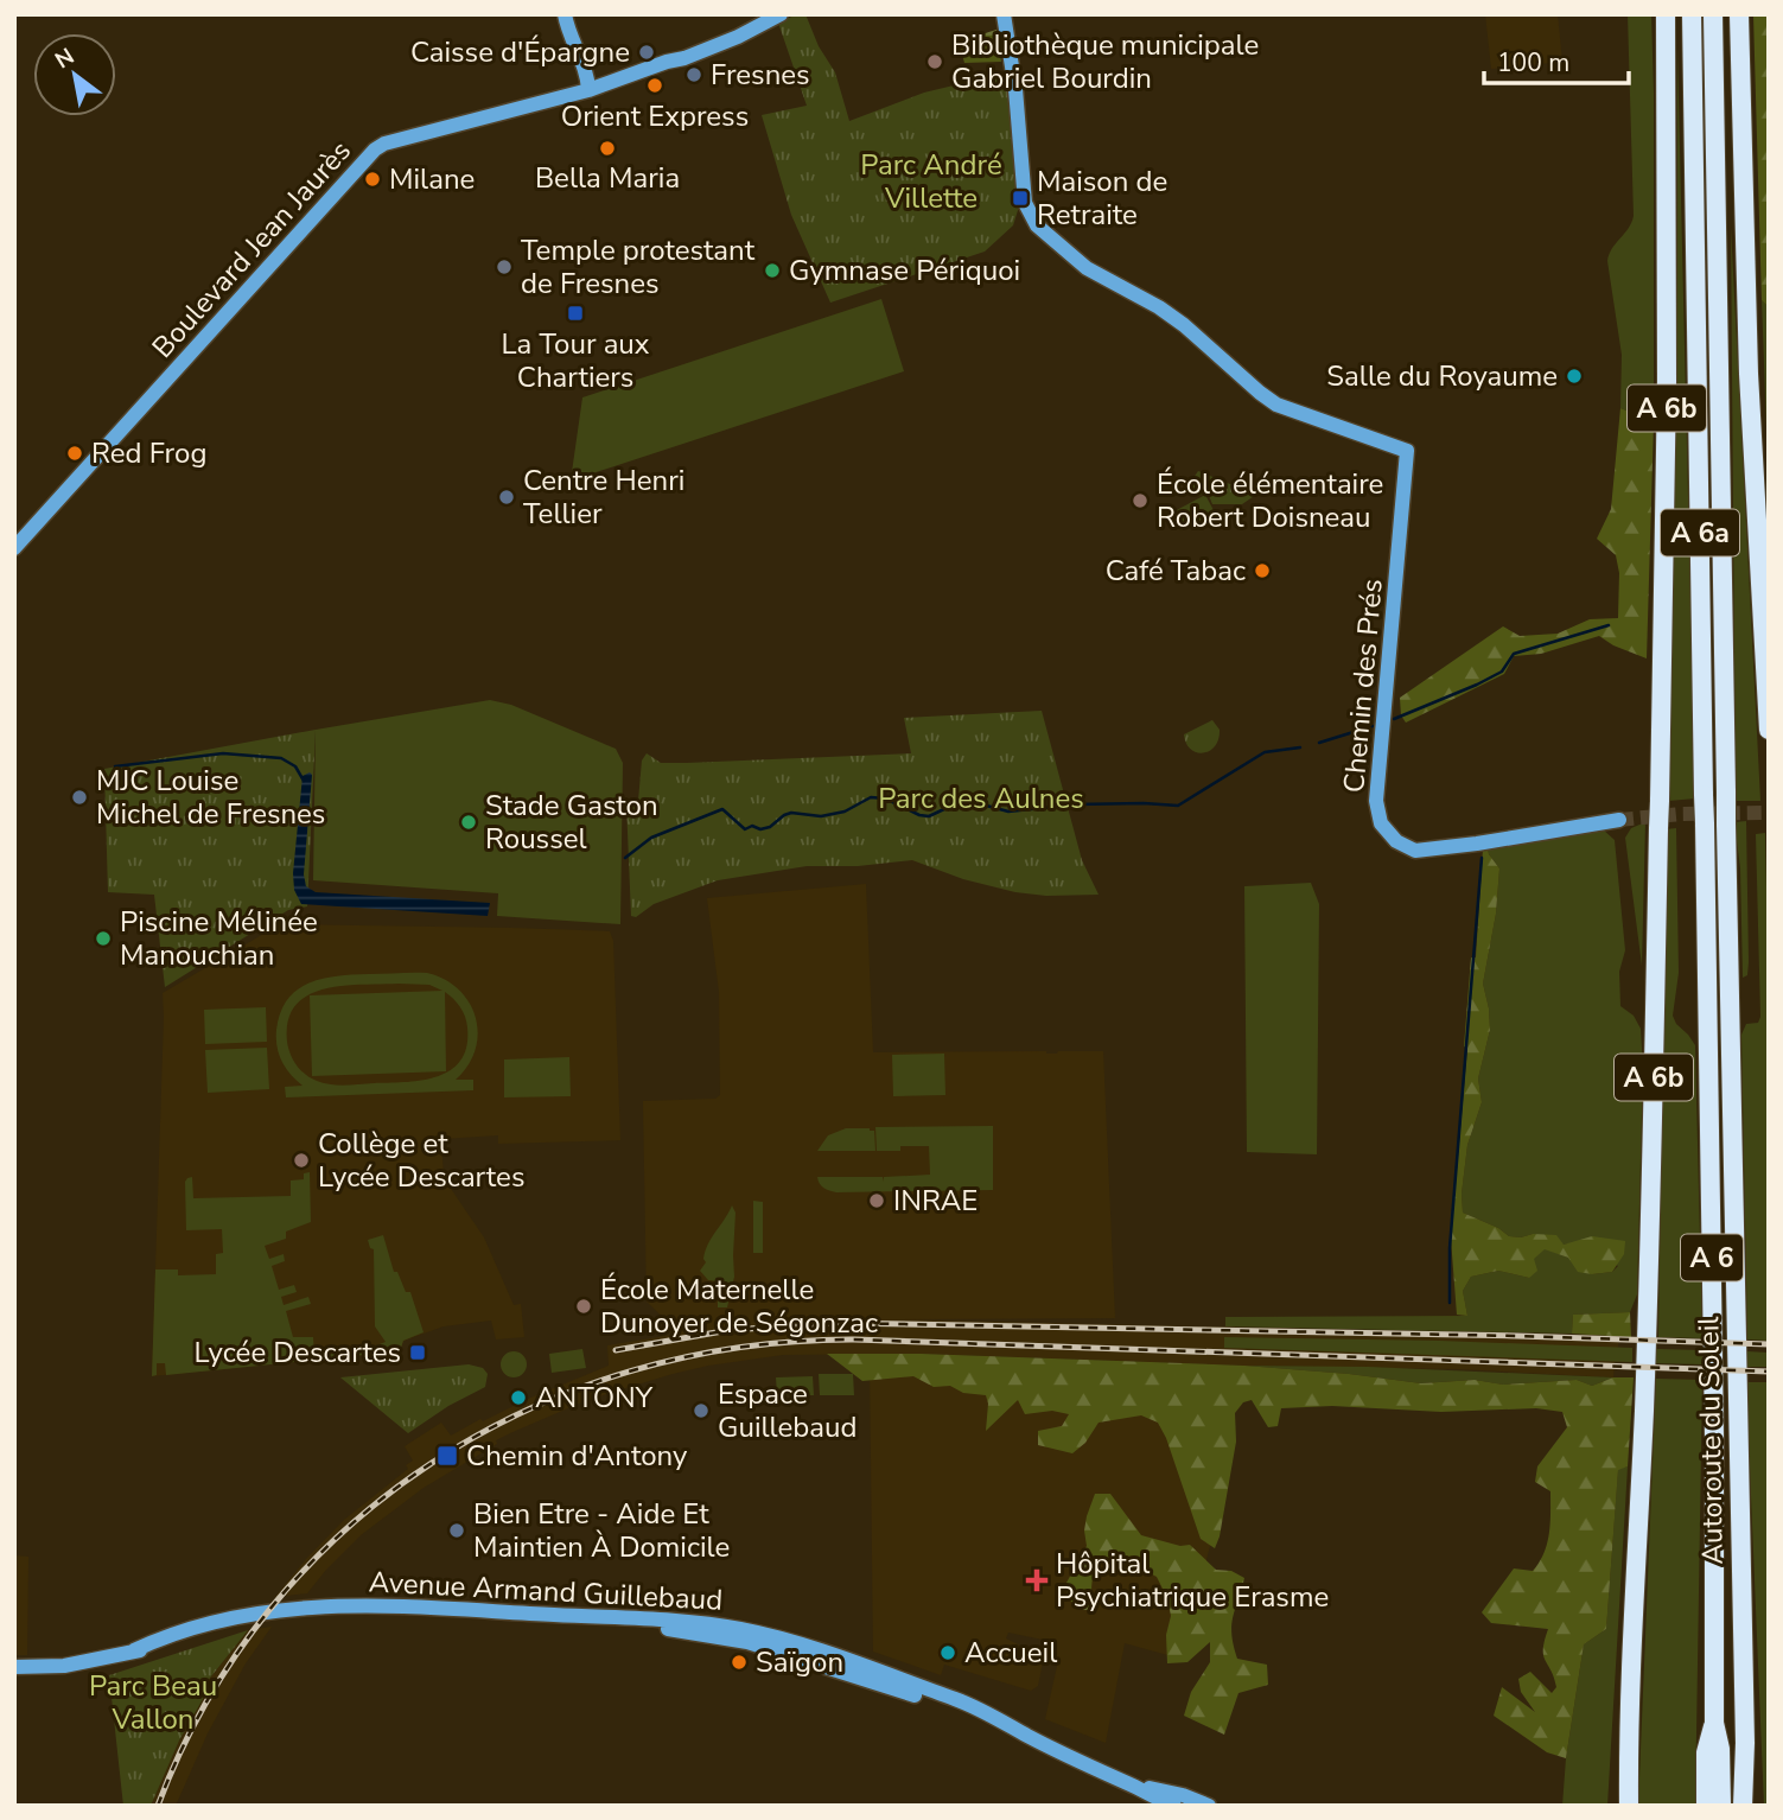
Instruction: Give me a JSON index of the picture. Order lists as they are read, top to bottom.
{
  "streets": {
    "highway": [
      "A 6b",
      "A 6a",
      "A 6",
      "Autoroute du Soleil"
    ],
    "street": ["Boulevard Jean Jaurès", "Chemin des Prés", "Avenue Armand Guillebaud"]
  },
  "crossings": [
    ["A 6a", "Autoroute du Soleil"]
  ],
  "parks": ["Parc André Villette", "Parc des Aulnes", "Parc Beau Vallon"],
  "places": {
    "other": [
      "Caisse d'Épargne",
      "Bibliothèque municipale Gabriel Bourdin",
      "Fresnes",
      "Orient Express",
      "Bella Maria",
      "Milane",
      "Temple protestant de Fresnes",
      "Gymnase Périquoi",
      "Salle du Royaume",
      "Red Frog",
      "Centre Henri Tellier",
      "École élémentaire Robert Doisneau",
      "Café Tabac",
      "MJC Louise Michel de Fresnes",
      "Stade Gaston Roussel",
      "Piscine Mélinée Manouchian",
      "Collège et Lycée Descartes",
      "INRAE",
      "École Maternelle Dunoyer de Ségonzac",
      "ANTONY",
      "Espace Guillebaud",
      "Bien Etre - Aide Et Maintien À Domicile",
      "Accueil",
      "Saïgon"
    ],
    "transit": [
      "Maison de Retraite",
      "La Tour aux Chartiers",
      "Lycée Descartes",
      "Chemin d'Antony"
    ],
    "health": ["Hôpital Psychiatrique Erasme"]
  },
  "scale_bar": "100 m",
  "north": "top left"
}
